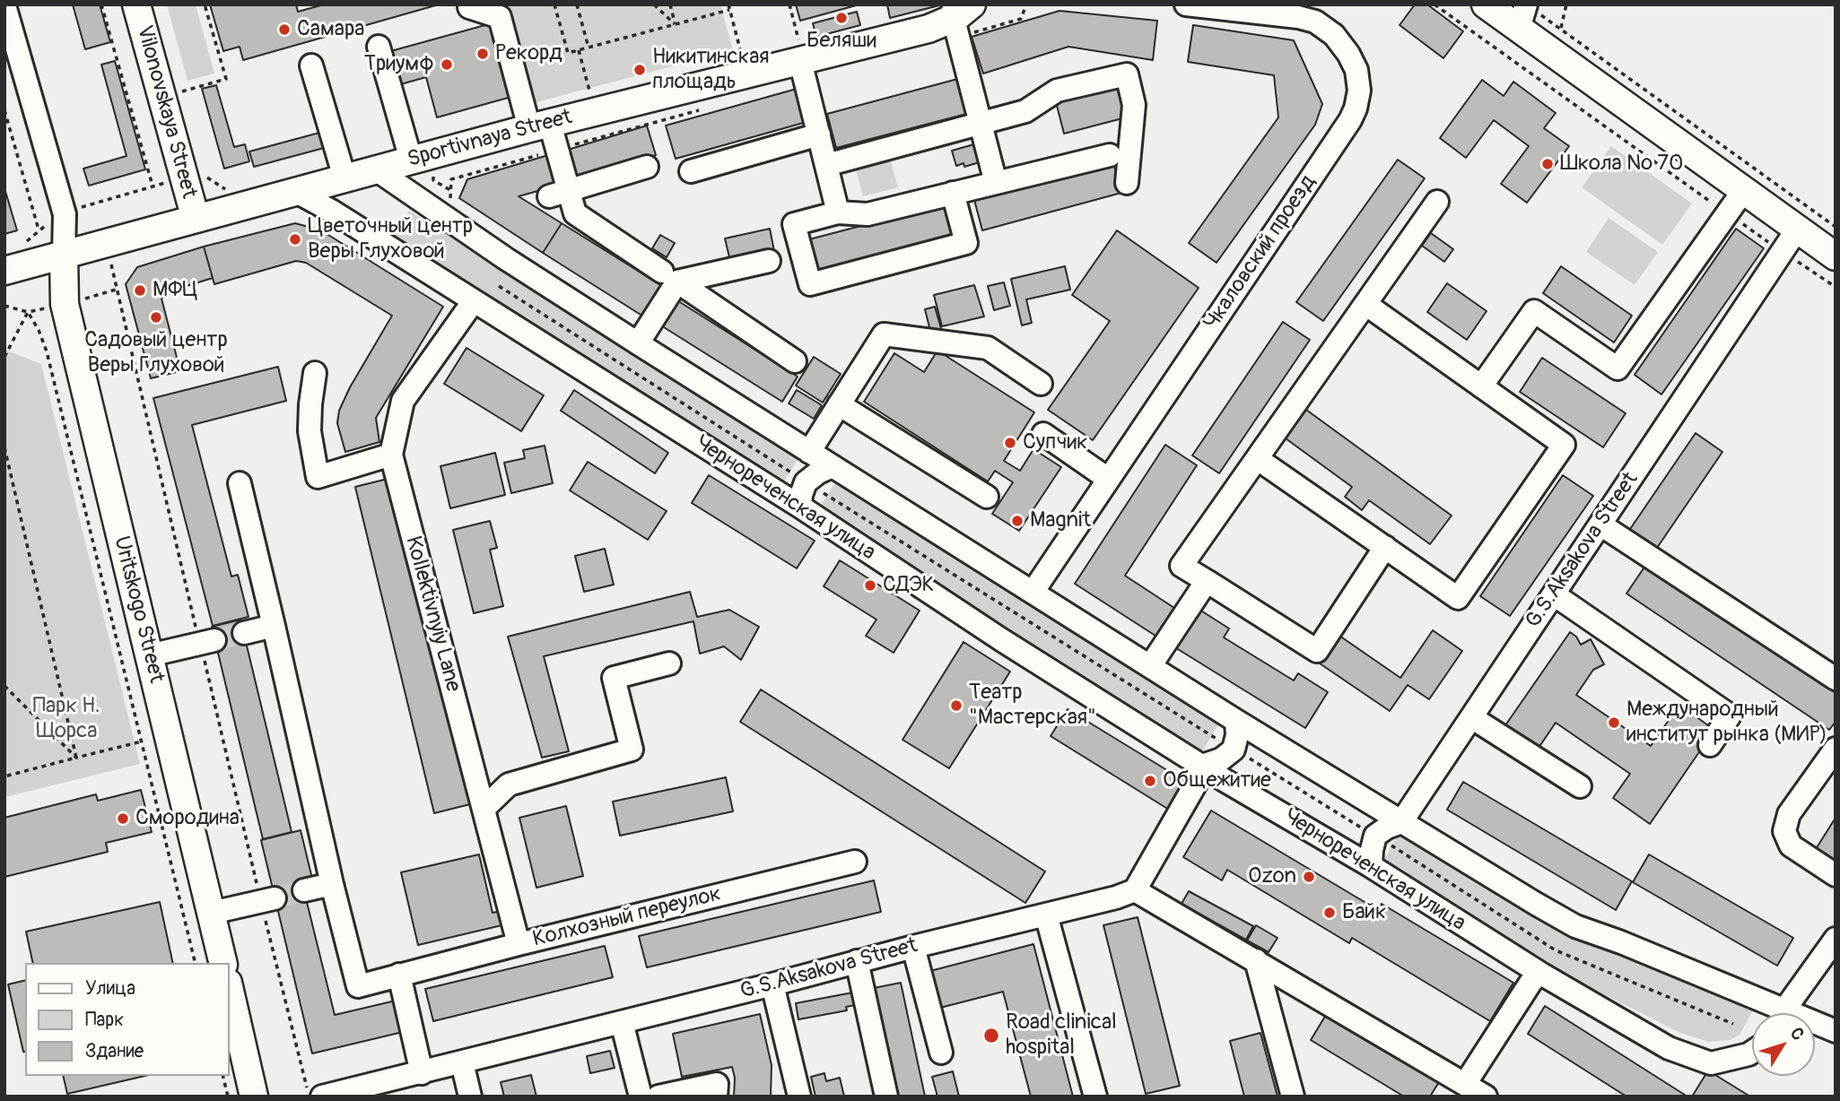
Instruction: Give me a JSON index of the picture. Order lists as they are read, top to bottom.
{
  "streets": {
    "main road": ["Vilonovskaya Street", "Sportivnaya Street", "Uritskogo Street"],
    "street": [
      "Чкаловский проезд",
      "Чернореченская улица",
      "G.S.Aksakova Street",
      "Kollektivnyiy Lane",
      "Колхозный переулок"
    ]
  },
  "crossings": [
    ["Vilonovskaya Street", "Sportivnaya Street"],
    ["Sportivnaya Street", "Чернореченская улица"],
    ["Sportivnaya Street", "Uritskogo Street"],
    ["Чернореченская улица", "Kollektivnyiy Lane"],
    ["Kollektivnyiy Lane", "Колхозный переулок"]
  ],
  "parks": ["Парк Н. Щорса"],
  "places": [
    "Беляши",
    "Самара",
    "Рекорд",
    "Триумф",
    "Никитинская площадь",
    "Школа № 70",
    "Цветочный центр Веры Глуховой",
    "МФЦ",
    "Садовый центр Веры Глуховой",
    "Супчик",
    "Magnit",
    "СДЭК",
    "Театр \"Мастерская\"",
    "Международный институт рынка (МИР)",
    "Общежитие",
    "Смородина",
    "Ozon",
    "Байк",
    "Road clinical hospital"
  ],
  "legend": ["Улица", "Парк", "Здание"],
  "north": "top right"
}
